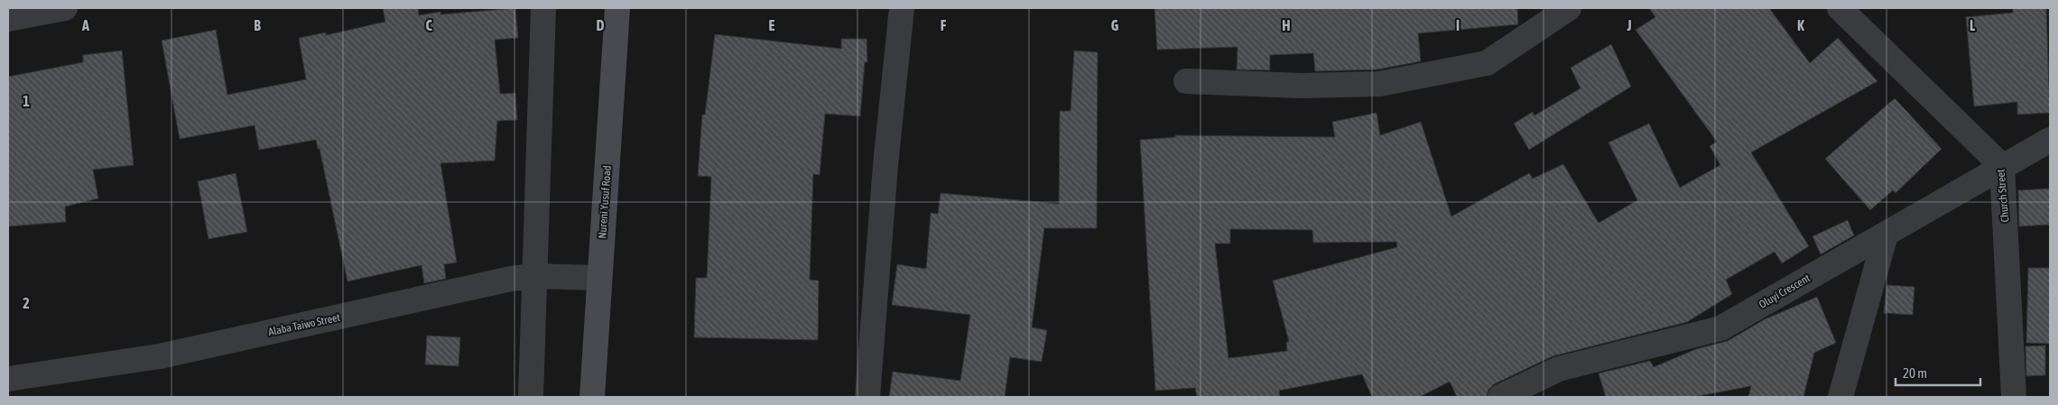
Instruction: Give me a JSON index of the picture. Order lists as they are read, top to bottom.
{
  "streets": {
    "street": [
      "Church Street",
      "Nureni Yusuf Road",
      "Oluyi Crescent",
      "Alaba Taiwo Street"
    ]
  },
  "crossings": [
    ["Church Street", "Oluyi Crescent"],
    ["Nureni Yusuf Road", "Alaba Taiwo Street"]
  ],
  "scale_bar": "20 m",
  "grid": {
    "columns": [
      "A",
      "B",
      "C",
      "D",
      "E",
      "F",
      "G",
      "H",
      "I",
      "J",
      "K",
      "L"
    ],
    "rows": ["1", "2"]
  }
}
